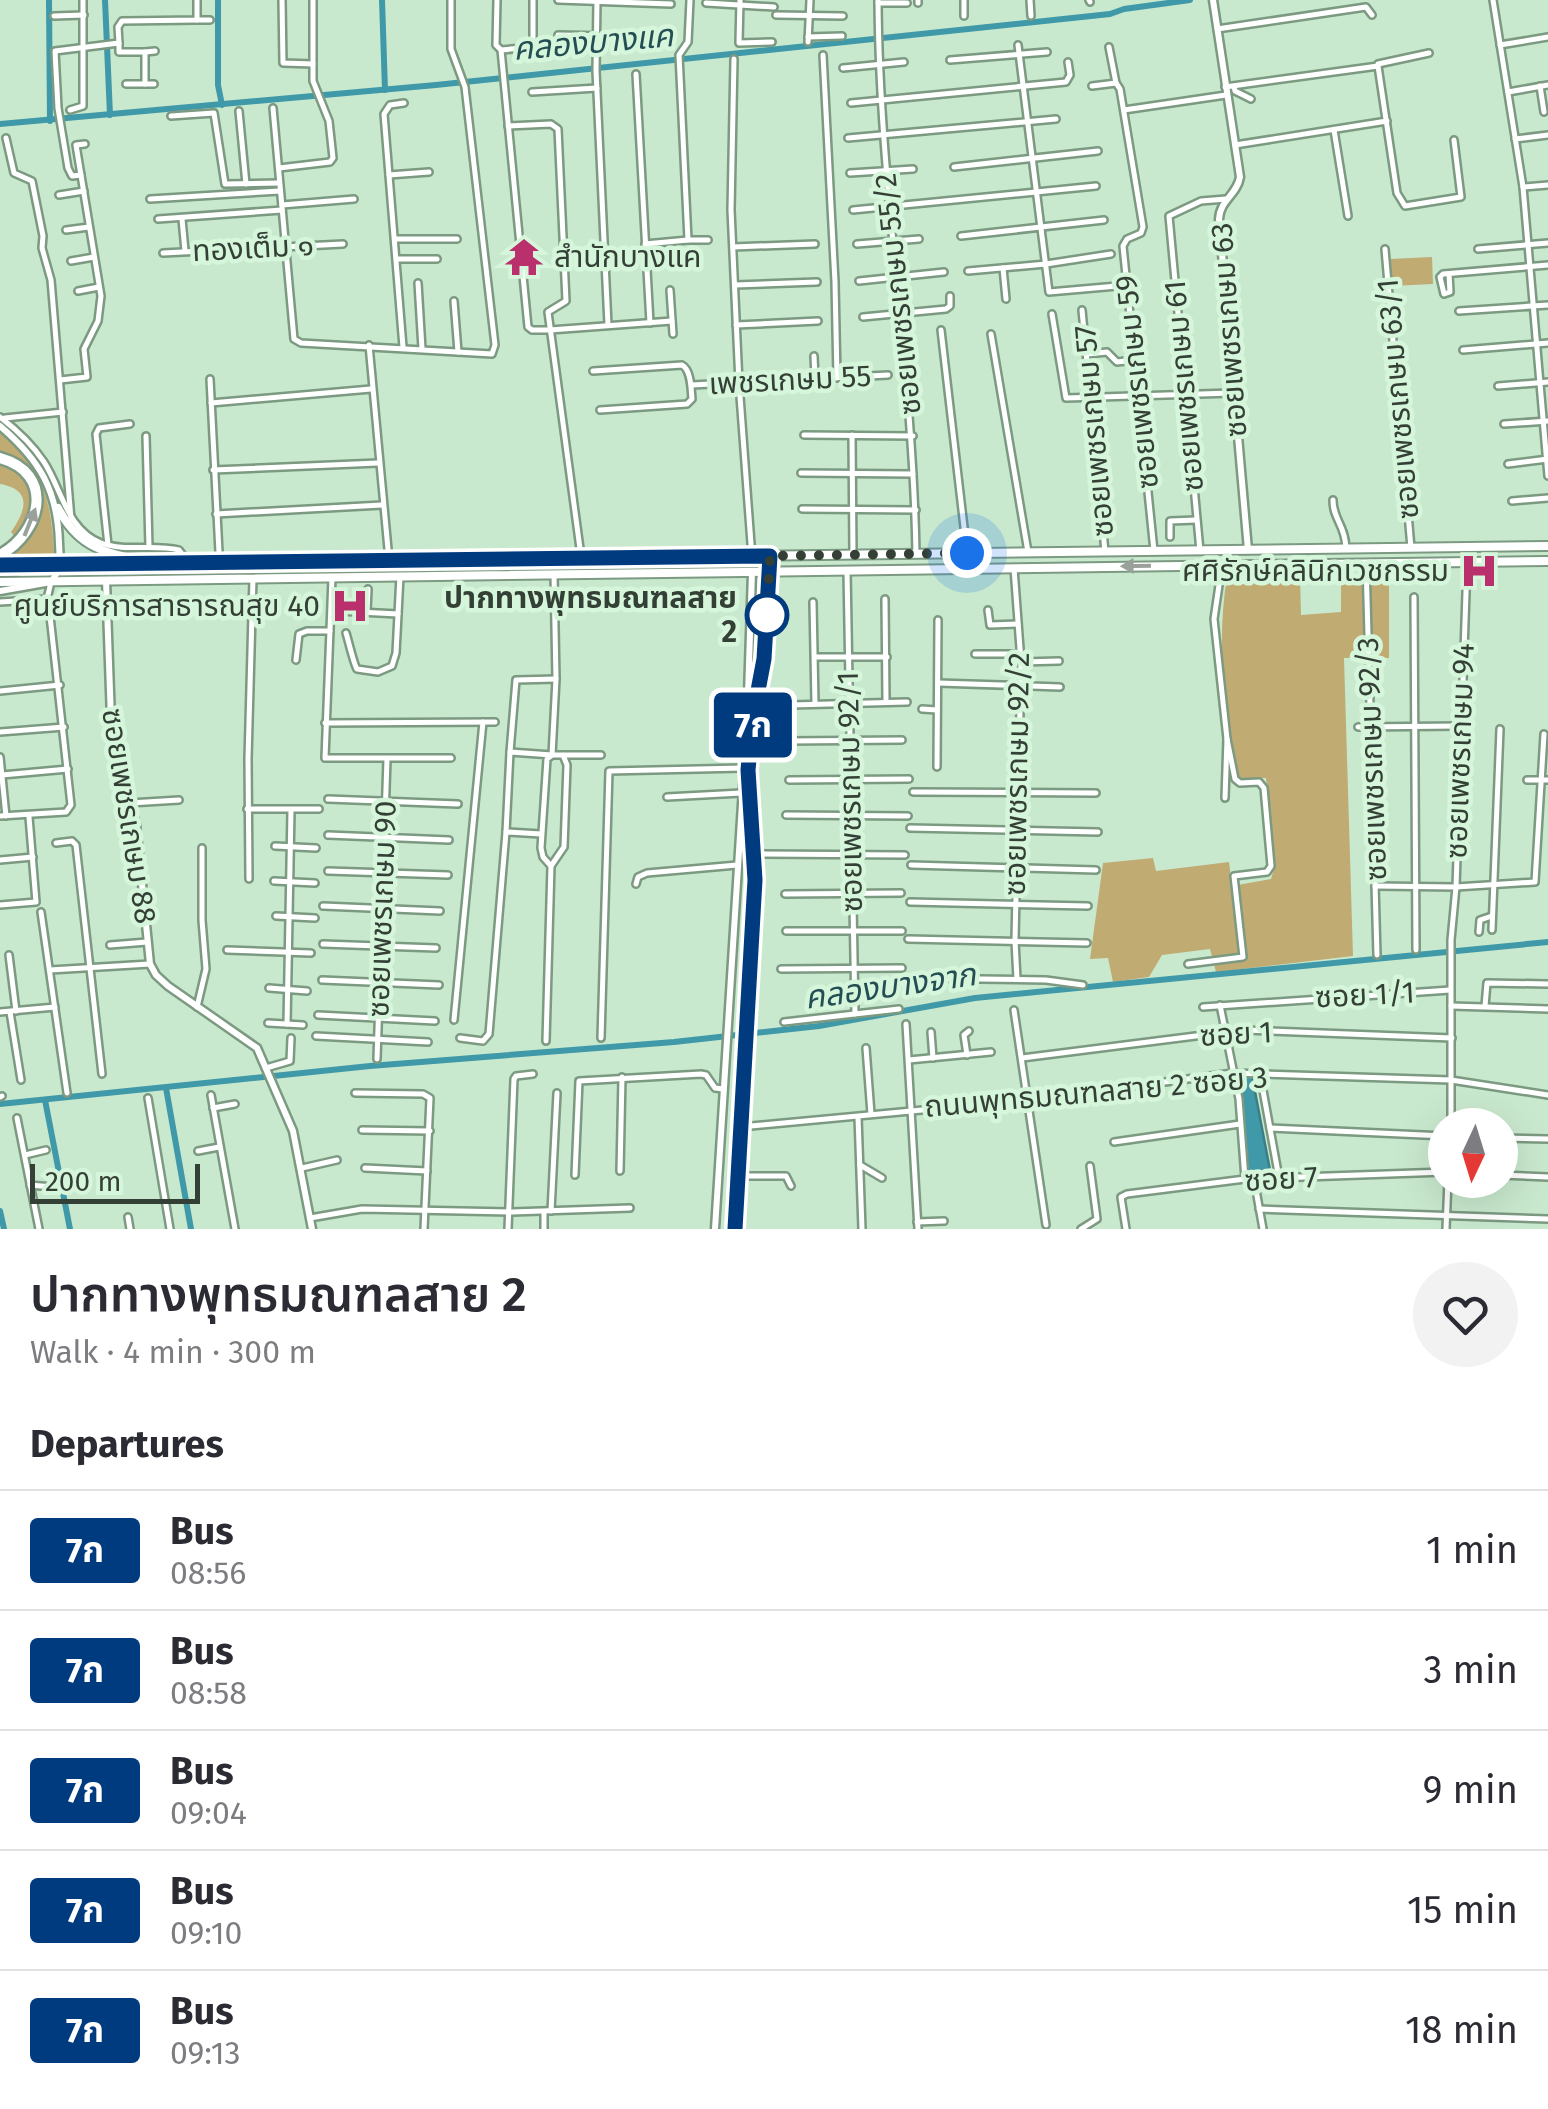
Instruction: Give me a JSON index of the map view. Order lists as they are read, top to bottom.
{
  "streets": {
    "main road": ["ซอยเพชรเกษม 63", "ซอยเพชรเกษม 88"],
    "street": [
      "ทองเต็ม ๑",
      "ซอยเพชรเกษม 55/2",
      "เพชรเกษม 55",
      "ซอยเพชรเกษม 59",
      "ซอยเพชรเกษม 61",
      "ซอยเพชรเกษม 63/1",
      "ซอยเพชรเกษม 57",
      "ซอยเพชรเกษม 94",
      "ซอยเพชรเกษม 92/3",
      "ซอยเพชรเกษม 92/2",
      "ซอยเพชรเกษม 92/1",
      "ซอยเพชรเกษม 90",
      "ซอย 1/1",
      "ซอย 1",
      "ถนนพุทธมณฑลสาย 2 ซอย 3",
      "ซอย 7"
    ]
  },
  "crossings": [
    ["ซอยเพชรเกษม 63", "ซอยเพชรเกษม 61"],
    ["ซอยเพชรเกษม 94", "ซอย 1/1"],
    ["ซอยเพชรเกษม 94", "ซอย 1"],
    ["ซอยเพชรเกษม 94", "ถนนพุทธมณฑลสาย 2 ซอย 3"]
  ],
  "water": ["คลองบางแค", "คลองบางจาก"],
  "places": {
    "temple": ["สำนักบางแค"],
    "hospital": ["ศศิรักษ์คลินิกเวชกรรม", "ศูนย์บริการสาธารณสุข 40"],
    "other": ["ปากทางพุทธมณฑลสาย 2"]
  },
  "lines": ["bus line 7ก"],
  "scale_bar": "200 m",
  "north": "bottom",
  "page": {
    "on_map": "7ก",
    "scale": "200 m",
    "heading": [
      ["ปากทางพุทธมณฑลสาย 2", "Walk · 4 min · 300 m"],
      "Departures"
    ],
    "list": [
      {
        "mark": "7ก",
        "name": "Bus",
        "note": "08:56",
        "value": "1 min"
      },
      {
        "mark": "7ก",
        "name": "Bus",
        "note": "08:58",
        "value": "3 min"
      },
      {
        "mark": "7ก",
        "name": "Bus",
        "note": "09:04",
        "value": "9 min"
      },
      {
        "mark": "7ก",
        "name": "Bus",
        "note": "09:10",
        "value": "15 min"
      },
      {
        "mark": "7ก",
        "name": "Bus",
        "note": "09:13",
        "value": "18 min"
      }
    ]
  }
}
